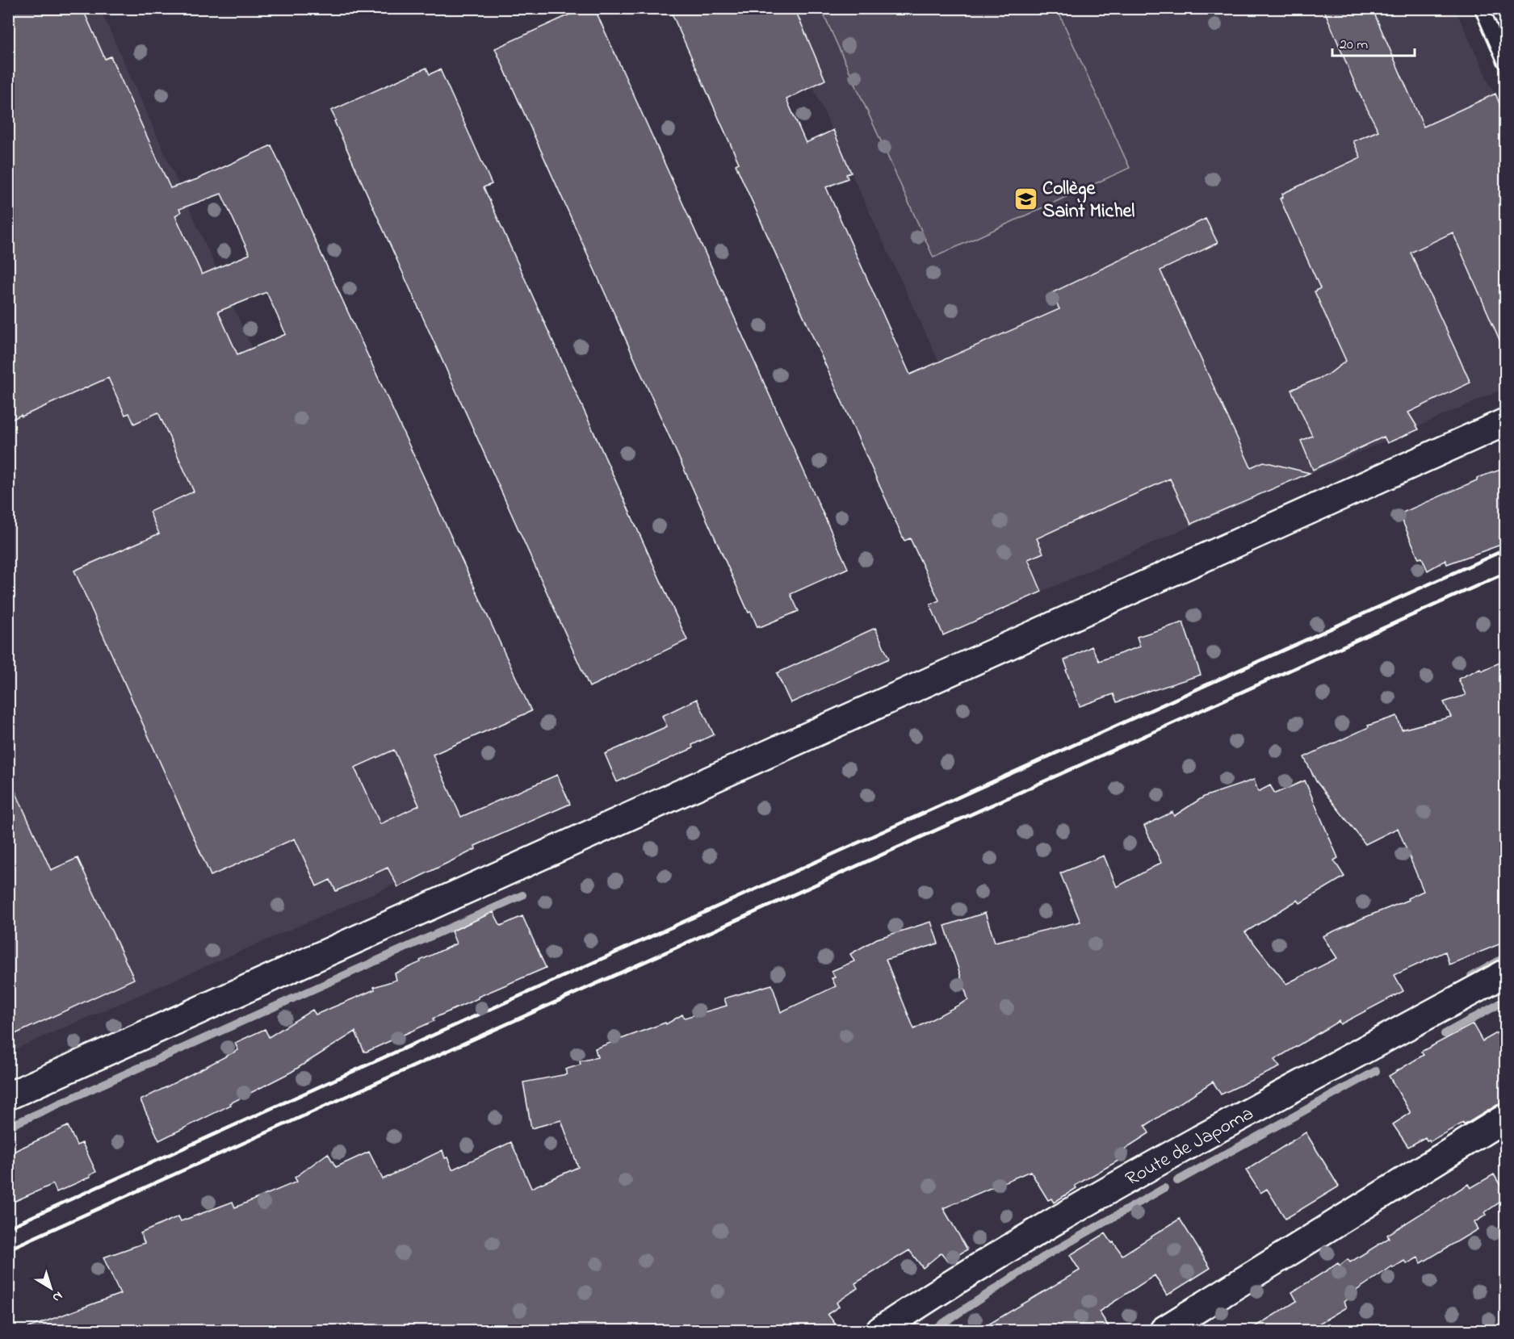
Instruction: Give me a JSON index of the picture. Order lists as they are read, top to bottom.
{
  "streets": {
    "street": ["Route de Japoma"]
  },
  "places": {
    "school or university": ["Collège Saint Michel"]
  },
  "scale_bar": "20 m",
  "north": "bottom right"
}
